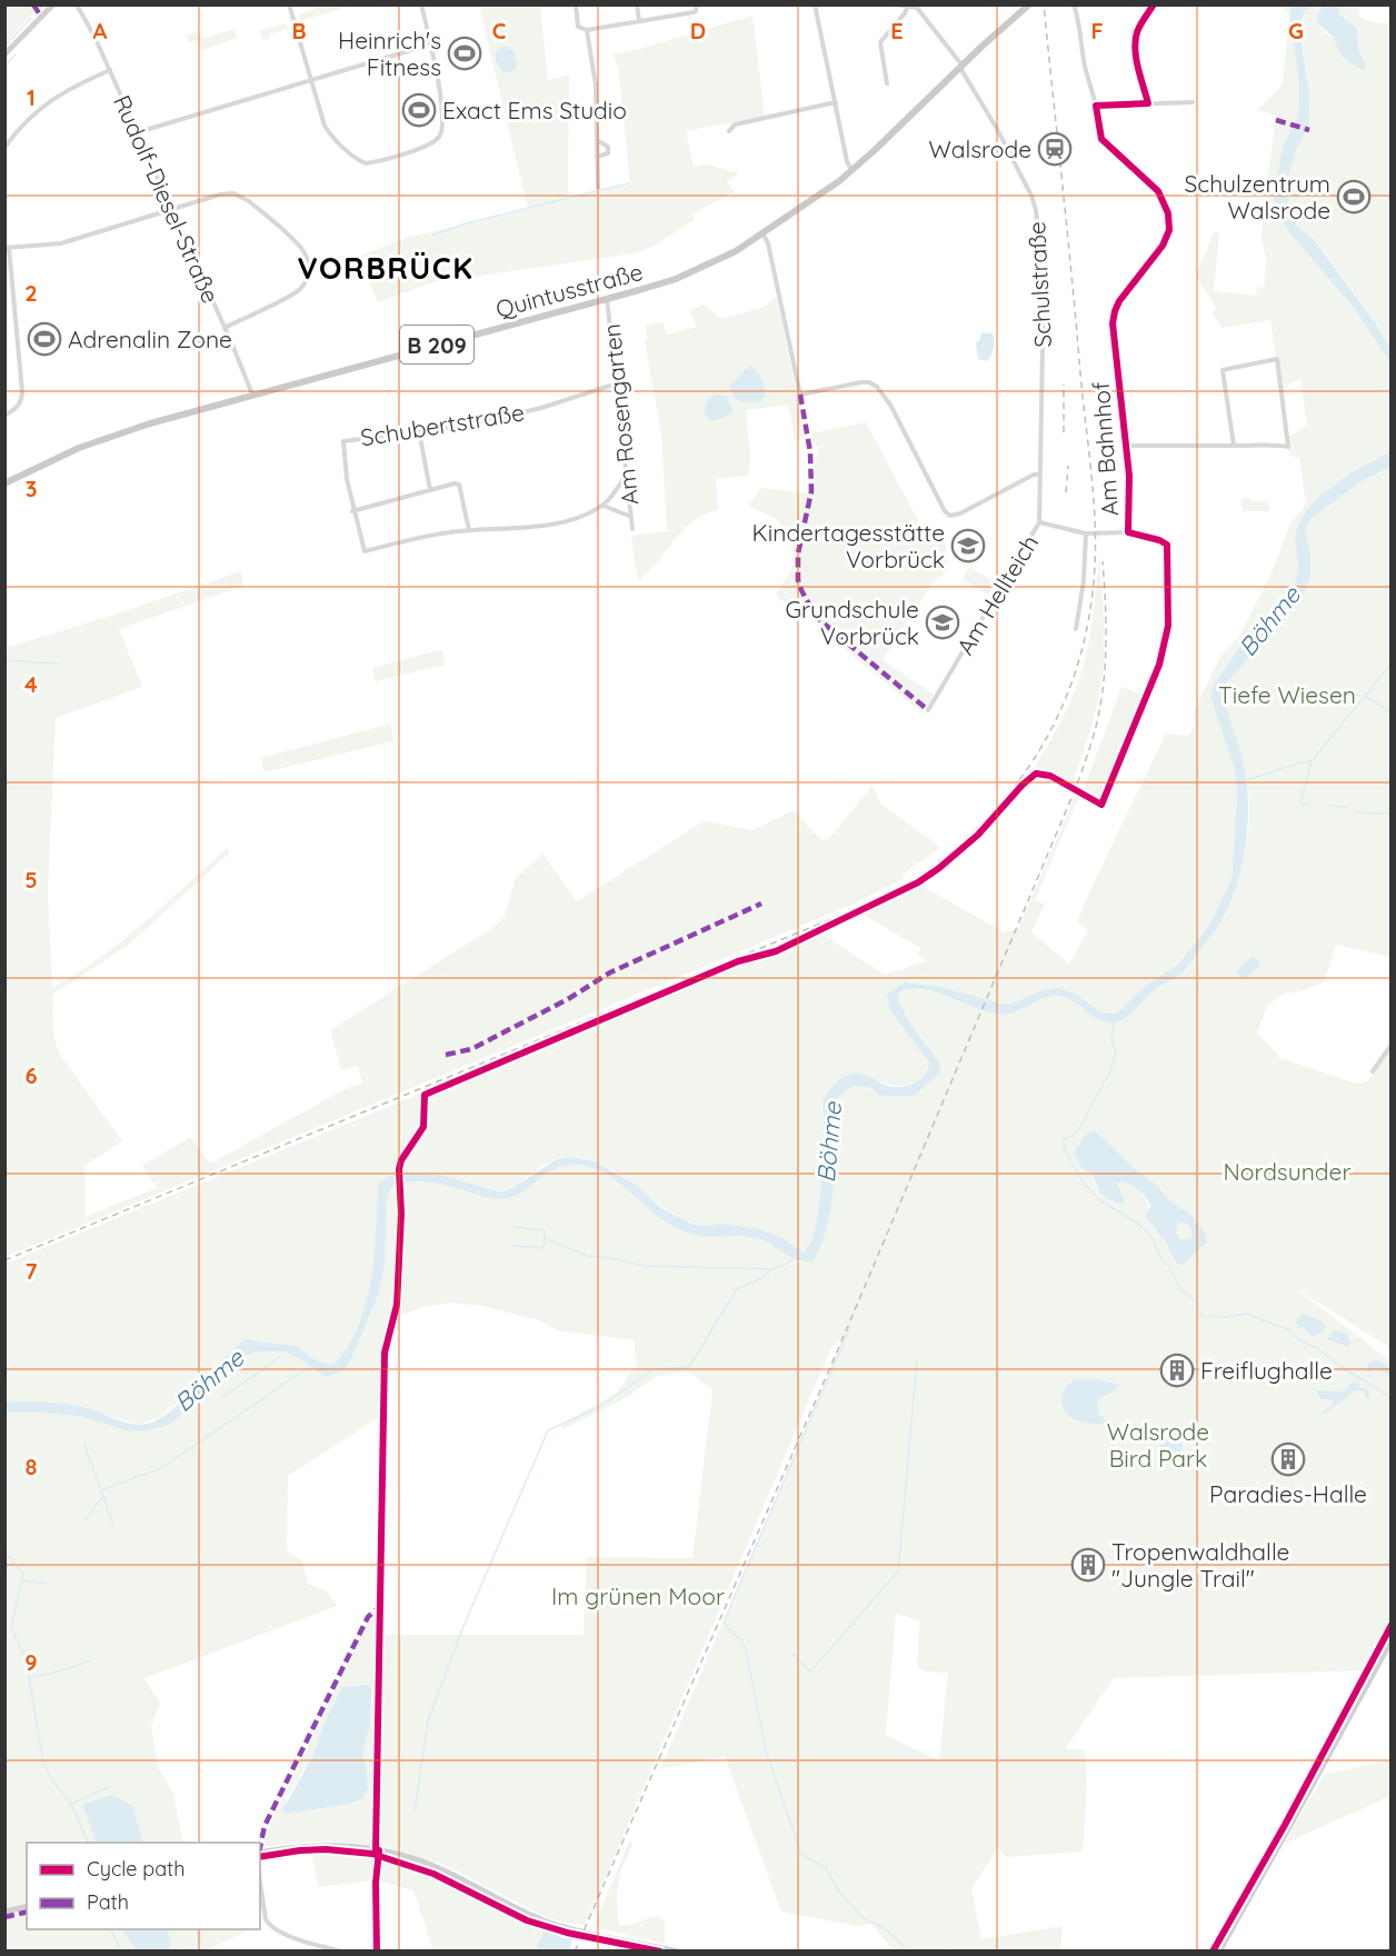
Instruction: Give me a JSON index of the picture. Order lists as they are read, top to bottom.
{
  "streets": {
    "main road": ["Quintusstraße", "B 209"],
    "street": [
      "Rudolf-Diesel-Straße",
      "Schulstraße",
      "Am Rosengarten",
      "Schubertstraße",
      "Am Bahnhof",
      "Am Hellteich"
    ]
  },
  "crossings": [
    ["Rudolf-Diesel-Straße", "Quintusstraße"],
    ["Schulstraße", "Quintusstraße"],
    ["Schulstraße", "Am Hellteich"],
    ["Quintusstraße", "Am Rosengarten"],
    ["Am Rosengarten", "Schubertstraße"],
    ["Am Bahnhof", "Am Hellteich"]
  ],
  "districts": ["VORBRÜCK"],
  "water": ["Böhme"],
  "parks": [
    "Tiefe Wiesen",
    "Nordsunder",
    "Walsrode Bird Park",
    "Im grünen Moor"
  ],
  "places": {
    "sports": [
      "Heinrich's Fitness",
      "Exact Ems Studio",
      "Schulzentrum Walsrode",
      "Adrenalin Zone"
    ],
    "station": ["Walsrode"],
    "school or university": ["Kindertagesstätte Vorbrück", "Grundschule Vorbrück"],
    "building": ["Freiflughalle", "Paradies-Halle", "Tropenwaldhalle \"Jungle Trail\""]
  },
  "legend": ["Cycle path", "Path"],
  "grid": {
    "columns": [
      "A",
      "B",
      "C",
      "D",
      "E",
      "F",
      "G"
    ],
    "rows": [
      "1",
      "2",
      "3",
      "4",
      "5",
      "6",
      "7",
      "8",
      "9"
    ]
  }
}
